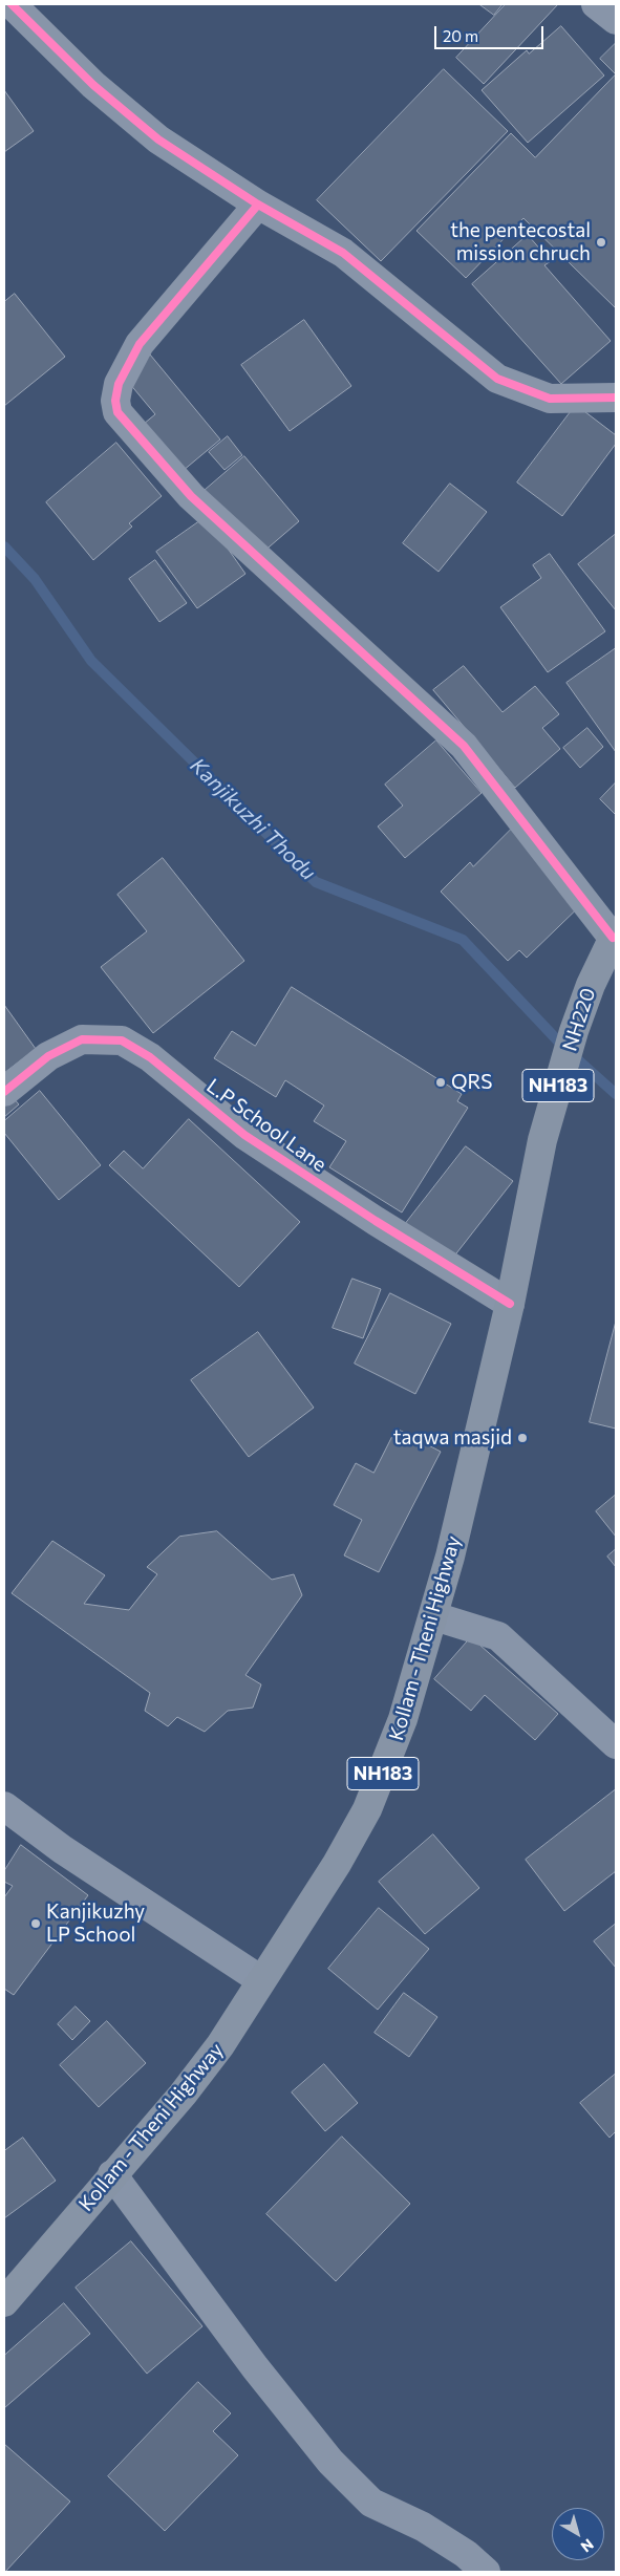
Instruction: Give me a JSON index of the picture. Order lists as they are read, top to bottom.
{
  "streets": {
    "highway": ["NH220", "NH183", "Kollam - Theni Highway"],
    "street": ["L.P School Lane"]
  },
  "crossings": [
    ["NH220", "Kollam - Theni Highway"],
    ["L.P School Lane", "Kollam - Theni Highway"]
  ],
  "water": ["Kanjikuzhi Thodu"],
  "places": [
    "the pentecostal mission chruch",
    "QRS",
    "taqwa masjid",
    "Kanjikuzhy LP School"
  ],
  "scale_bar": "20 m",
  "north": "bottom right"
}
